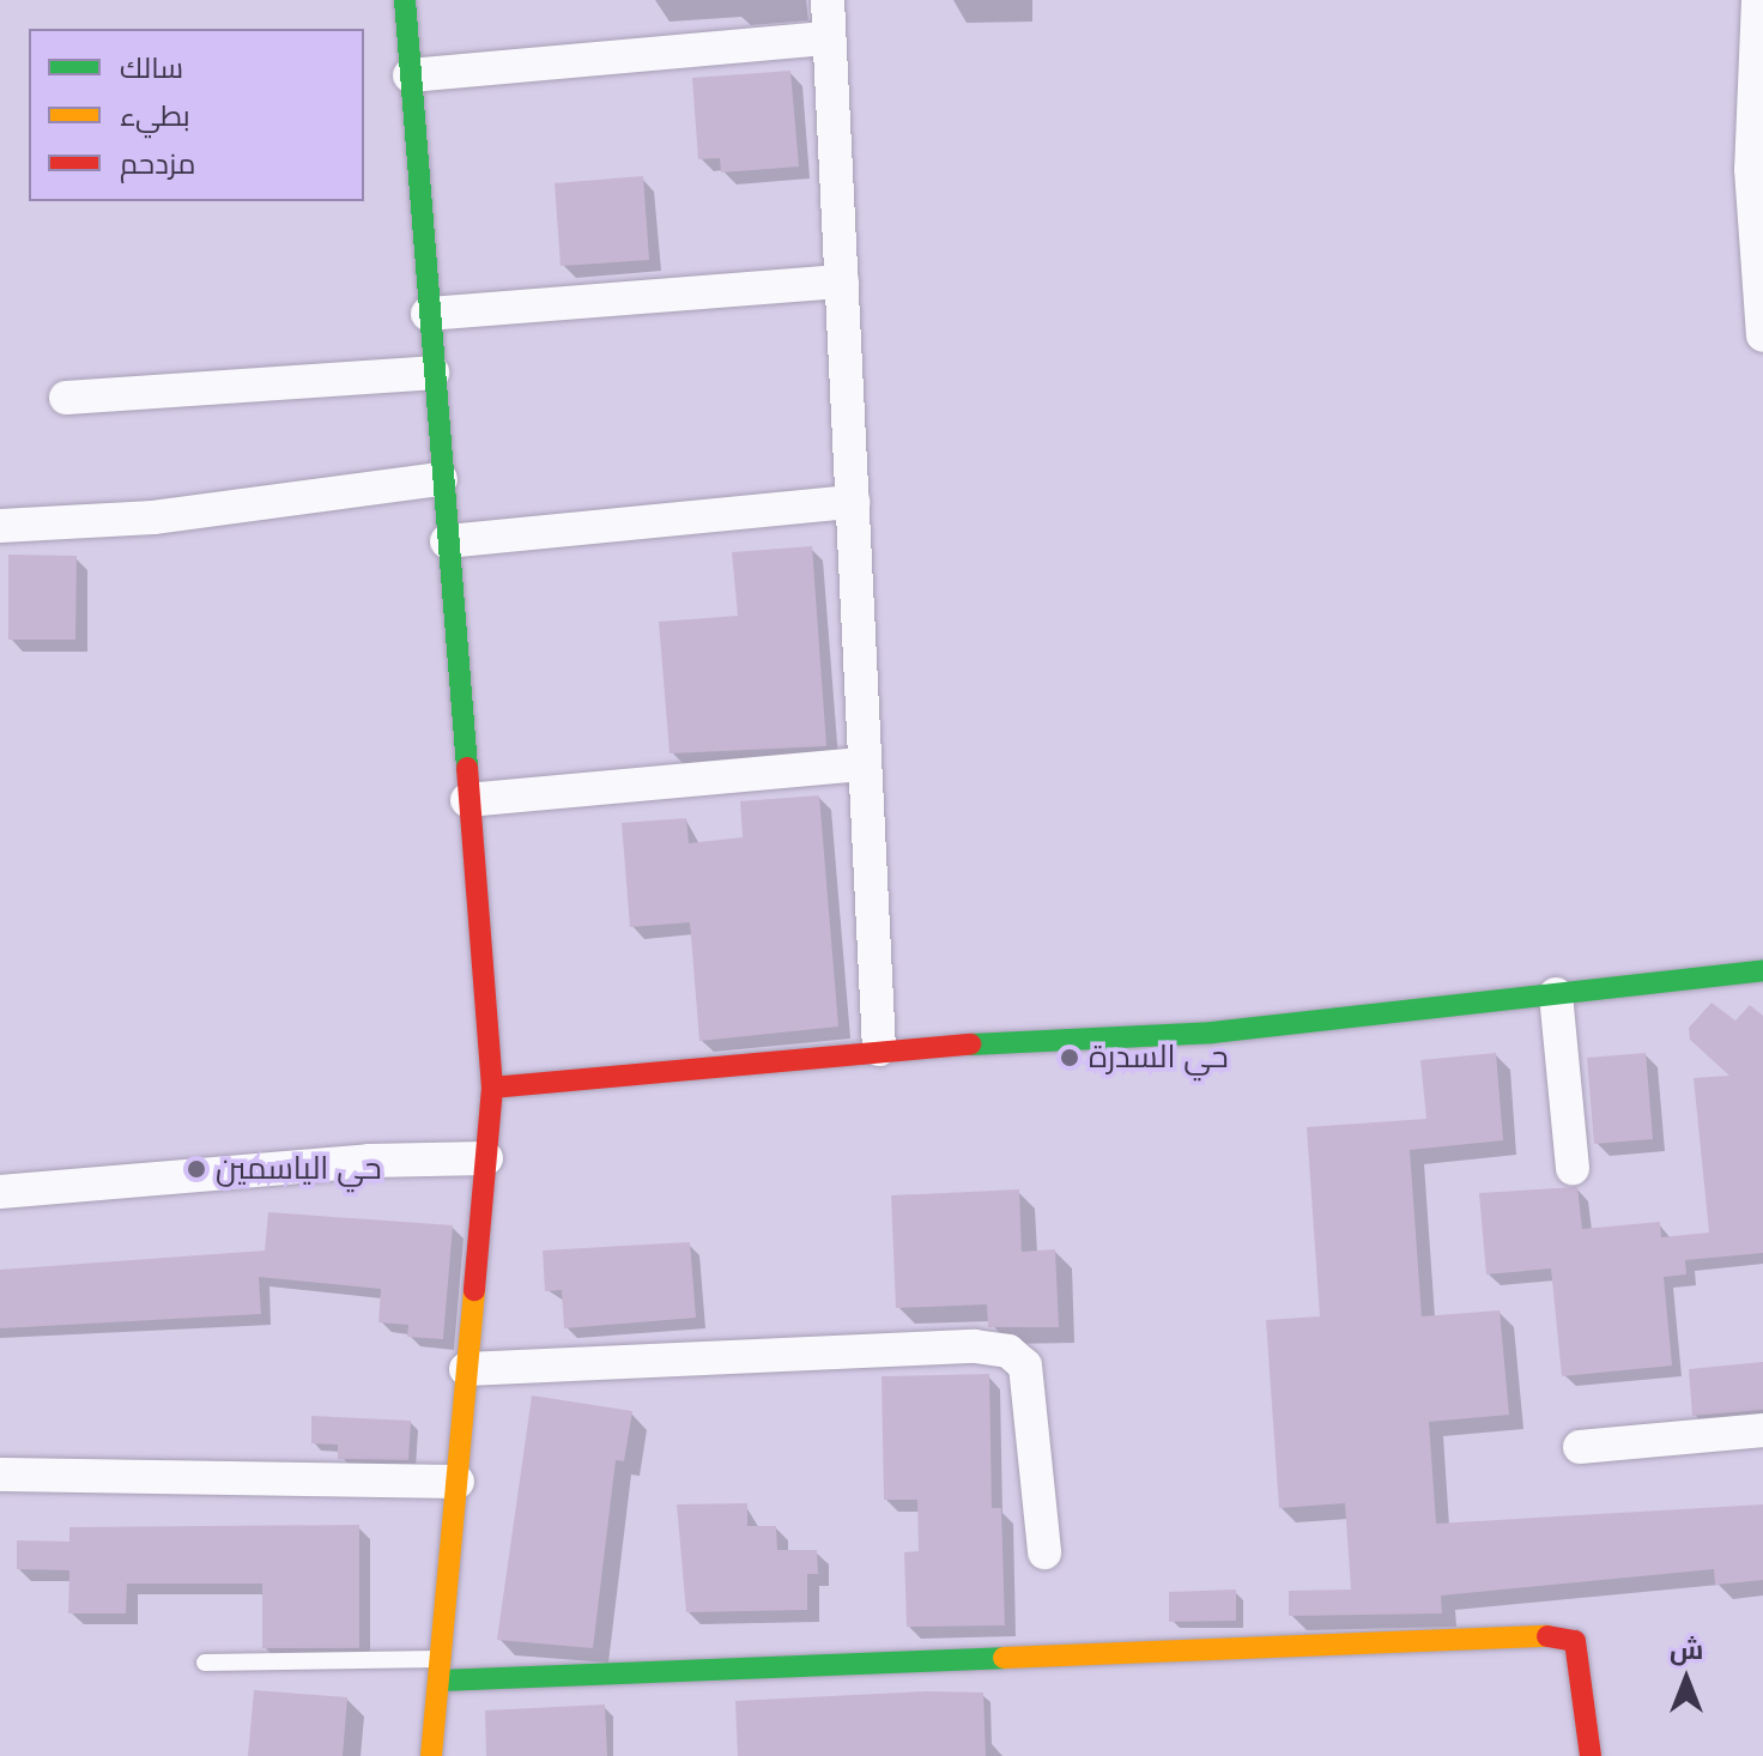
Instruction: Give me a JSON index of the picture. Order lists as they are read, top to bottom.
{
  "places": ["حي السدرة", "حي الياسمين"],
  "legend": ["سالك", "بطيء", "مزدحم"],
  "north": "top"
}
